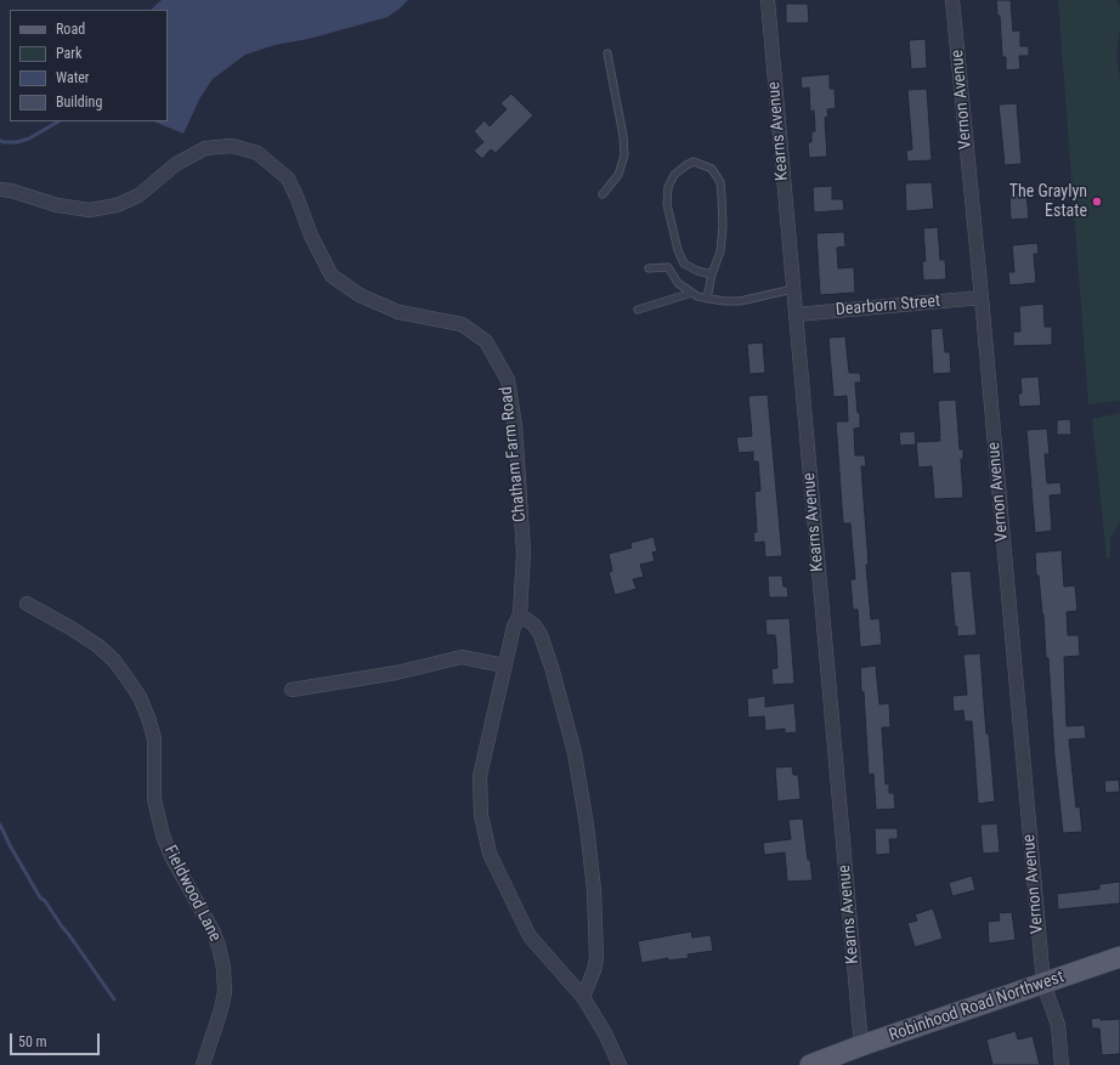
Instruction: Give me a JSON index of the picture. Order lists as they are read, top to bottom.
{
  "streets": {
    "main road": ["Robinhood Road Northwest"],
    "street": [
      "Vernon Avenue",
      "Kearns Avenue",
      "Dearborn Street",
      "Chatham Farm Road",
      "Fieldwood Lane"
    ]
  },
  "crossings": [
    ["Vernon Avenue", "Dearborn Street"],
    ["Vernon Avenue", "Robinhood Road Northwest"],
    ["Kearns Avenue", "Dearborn Street"],
    ["Kearns Avenue", "Robinhood Road Northwest"]
  ],
  "places": ["The Graylyn Estate"],
  "legend": [
    "Road",
    "Park",
    "Water",
    "Building"
  ],
  "scale_bar": "50 m"
}
